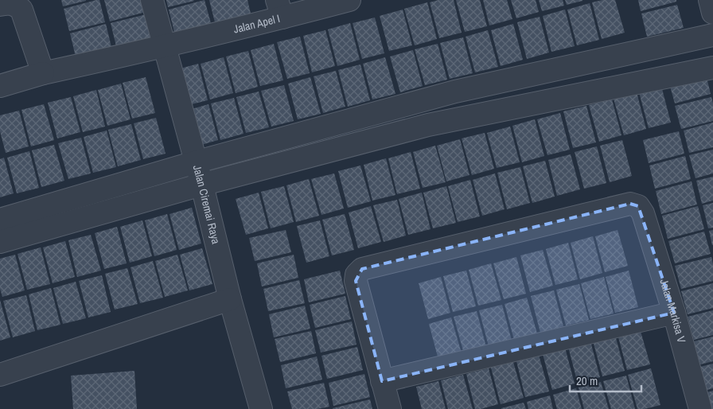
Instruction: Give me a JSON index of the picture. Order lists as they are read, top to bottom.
{
  "streets": {
    "street": ["Jalan Apel I", "Jalan Ciremai Raya", "Jalan Markisa V"]
  },
  "crossings": [
    ["Jalan Apel I", "Jalan Ciremai Raya"]
  ],
  "scale_bar": "20 m"
}
